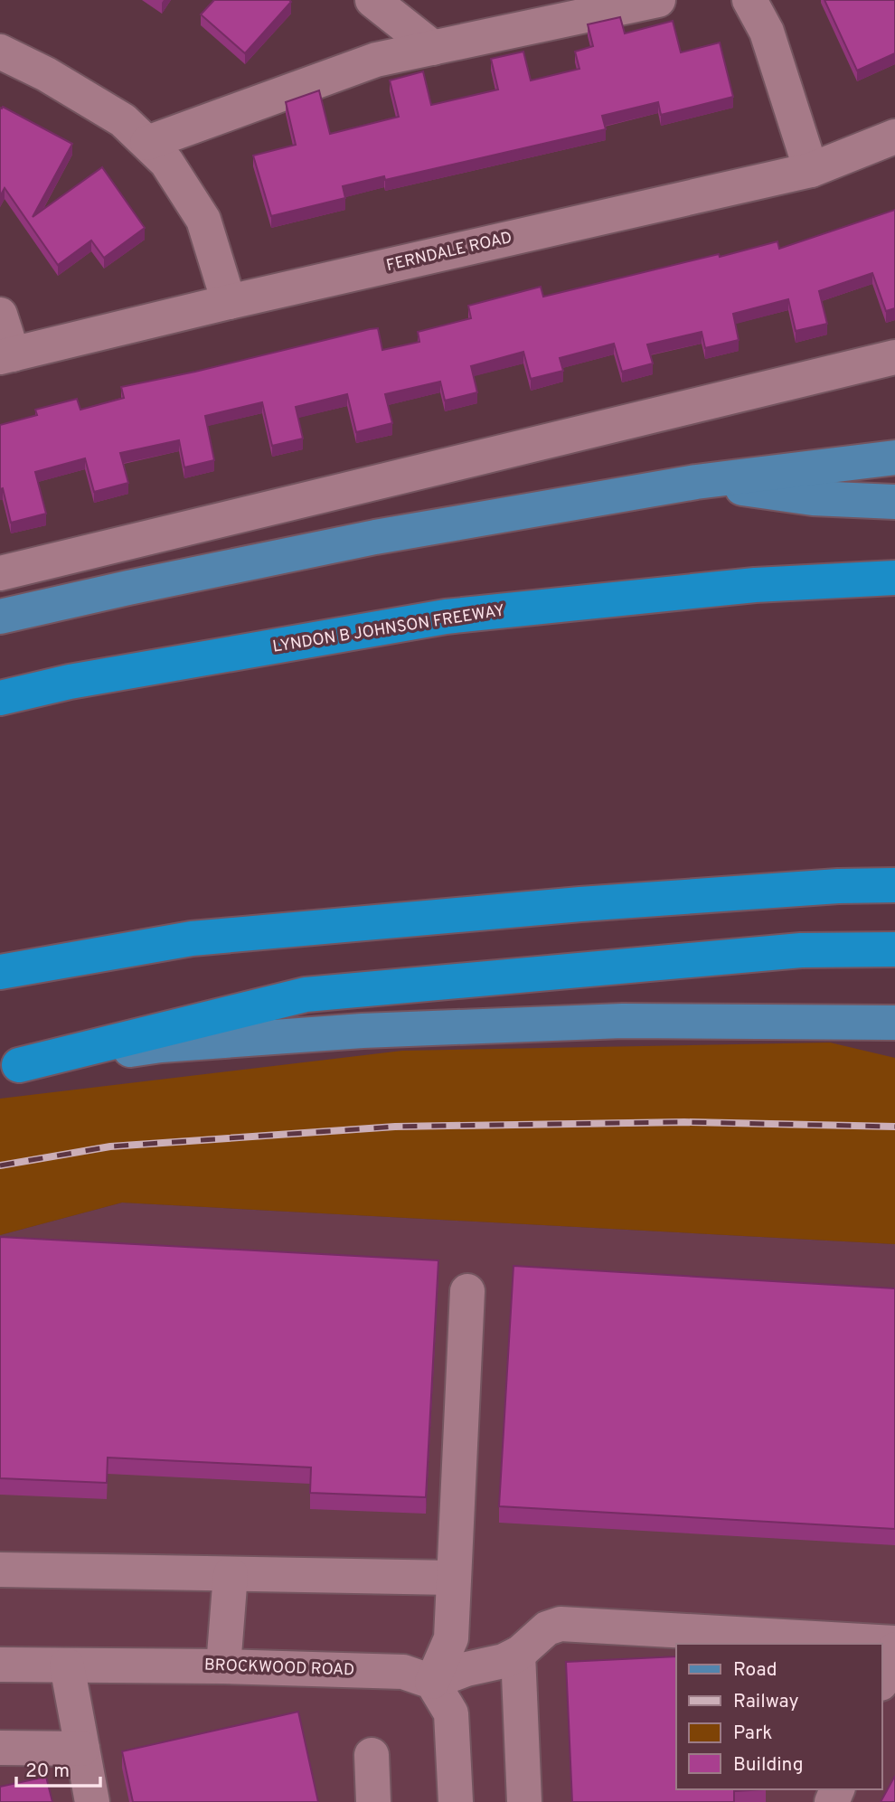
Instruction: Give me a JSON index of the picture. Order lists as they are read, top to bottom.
{
  "streets": {
    "highway": ["LYNDON B JOHNSON FREEWAY"],
    "street": ["FERNDALE ROAD", "BROCKWOOD ROAD"]
  },
  "legend": [
    "Road",
    "Railway",
    "Park",
    "Building"
  ],
  "scale_bar": "20 m"
}
